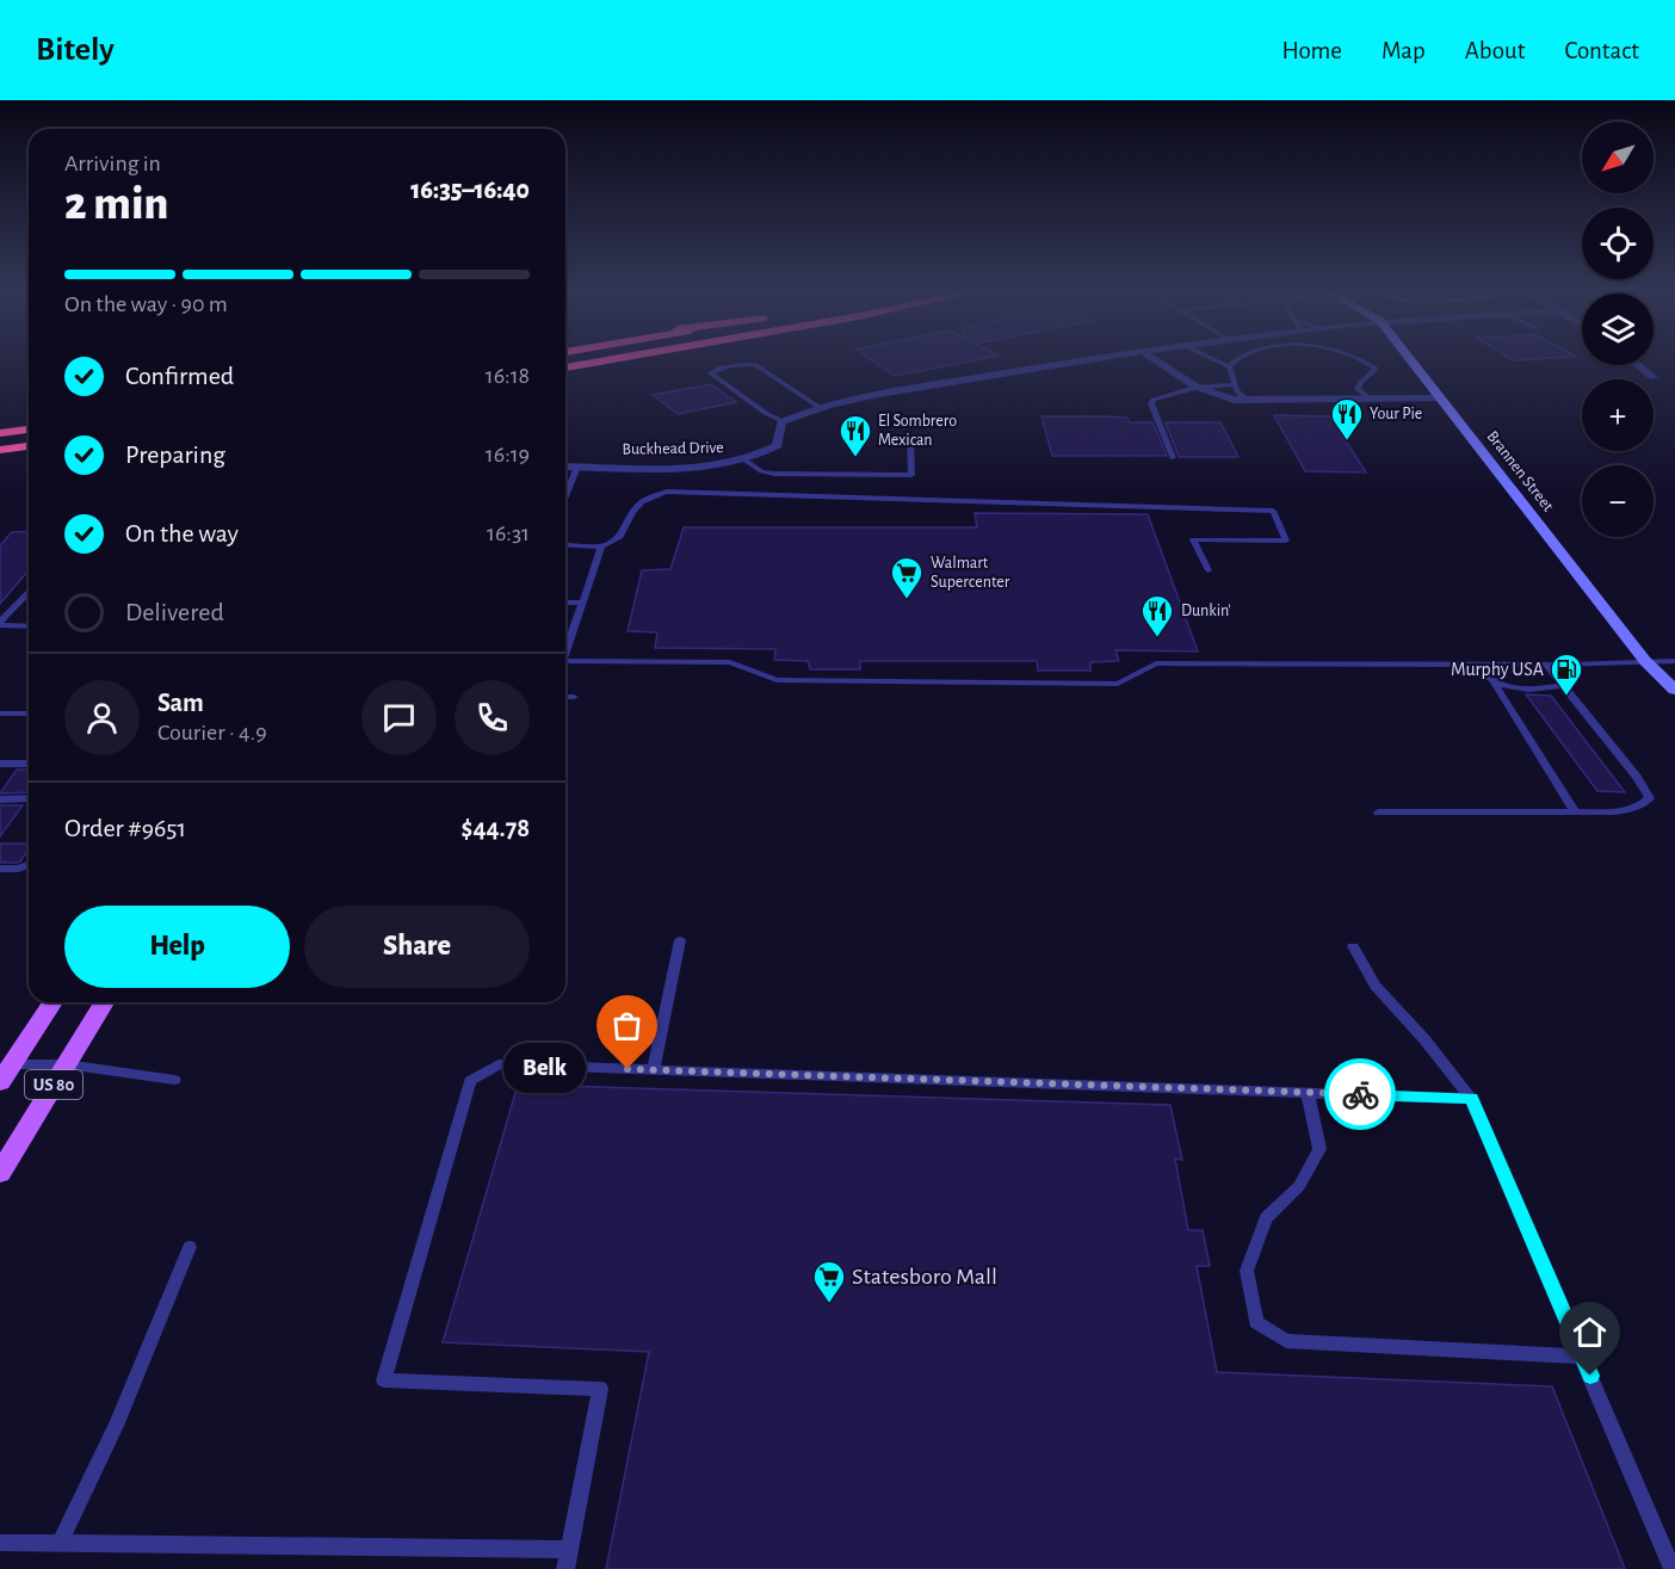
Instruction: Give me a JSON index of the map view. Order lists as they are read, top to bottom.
{
  "streets": {
    "main road": ["US 80"],
    "street": ["Buckhead Drive", "Brannen Street"]
  },
  "places": {
    "restaurant": ["Your Pie", "El Sombrero Mexican", "Dunkin'"],
    "supermarket": ["Walmart Supercenter", "Statesboro Mall"],
    "fuel station": ["Murphy USA"],
    "other": ["Belk"]
  },
  "north": "bottom left",
  "page": {
    "header": "Bitely",
    "nav": [
      "Home",
      "Map",
      "About",
      "Contact"
    ],
    "map_buttons": ["+", "−"],
    "heading": ["2 min", "Arriving in", "16:35–16:40"],
    "panel": [
      "Sam",
      "Courier · 4.9",
      "Order #9651",
      "$44.78"
    ],
    "bar": "On the way · 90 m",
    "list": [
      ["Confirmed", "16:18"],
      ["Preparing", "16:19"],
      ["On the way", "16:31"],
      "Delivered"
    ],
    "buttons": ["Help", "Share"],
    "bubble": "Belk"
  }
}
